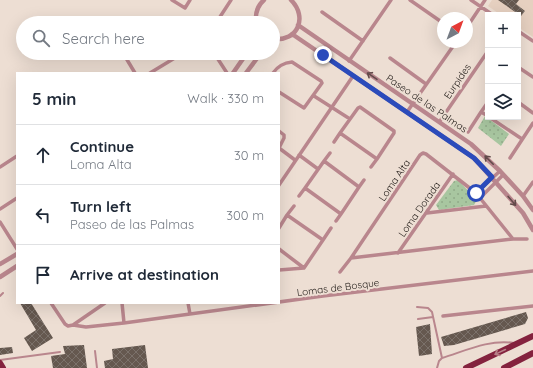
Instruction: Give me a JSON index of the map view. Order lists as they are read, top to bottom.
{
  "streets": {
    "street": [
      "Eurpides",
      "Paseo de las Palmas",
      "Loma Alta",
      "Loma Dorada",
      "Lomas de Bosque"
    ]
  },
  "crossings": [
    ["Eurpides", "Paseo de las Palmas"],
    ["Paseo de las Palmas", "Loma Alta"],
    ["Loma Alta", "Loma Dorada"]
  ],
  "north": "top right",
  "page": {
    "map_buttons": ["+", "−"],
    "search": "Search here",
    "heading": ["5 min", "Walk · 330 m"],
    "list": [
      ["Continue", "Loma Alta", "30 m"],
      ["Turn left", "Paseo de las Palmas", "300 m"],
      "Arrive at destination"
    ]
  }
}
